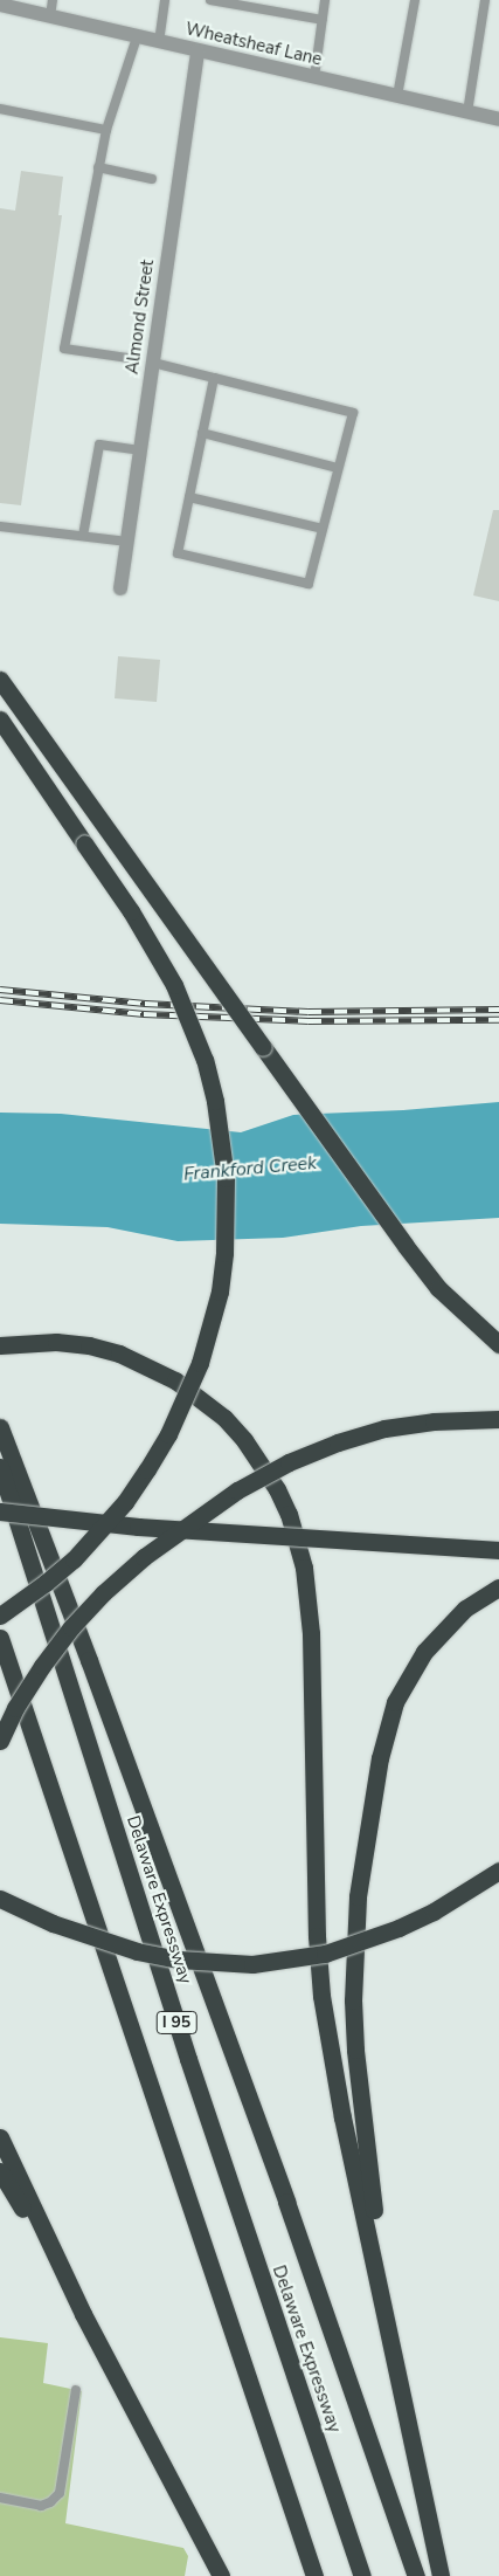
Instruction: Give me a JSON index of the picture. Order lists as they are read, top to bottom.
{
  "streets": {
    "highway": ["Delaware Expressway", "I 95"],
    "street": ["Wheatsheaf Lane", "Almond Street"]
  },
  "crossings": [
    ["Wheatsheaf Lane", "Almond Street"]
  ],
  "water": ["Frankford Creek"]
}
